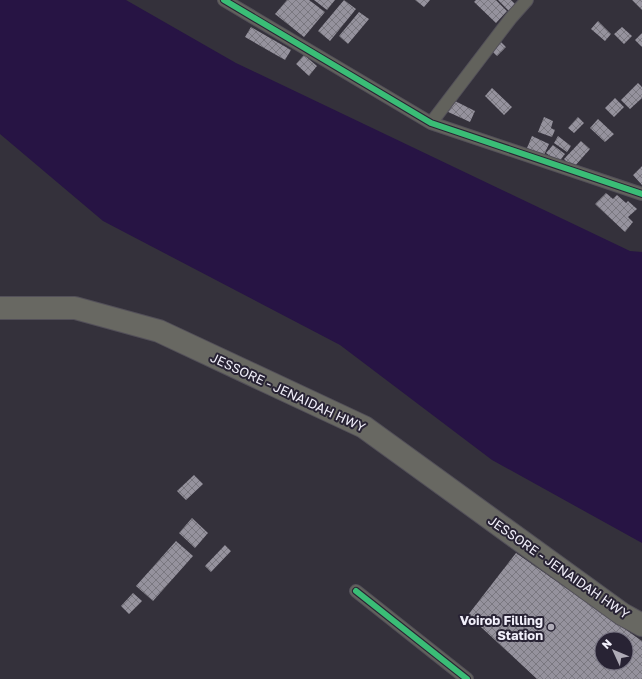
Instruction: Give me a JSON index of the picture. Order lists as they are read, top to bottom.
{
  "streets": {
    "highway": ["JESSORE - JENAIDAH HWY"]
  },
  "places": ["Voirob Filling Station"],
  "north": "top left"
}
